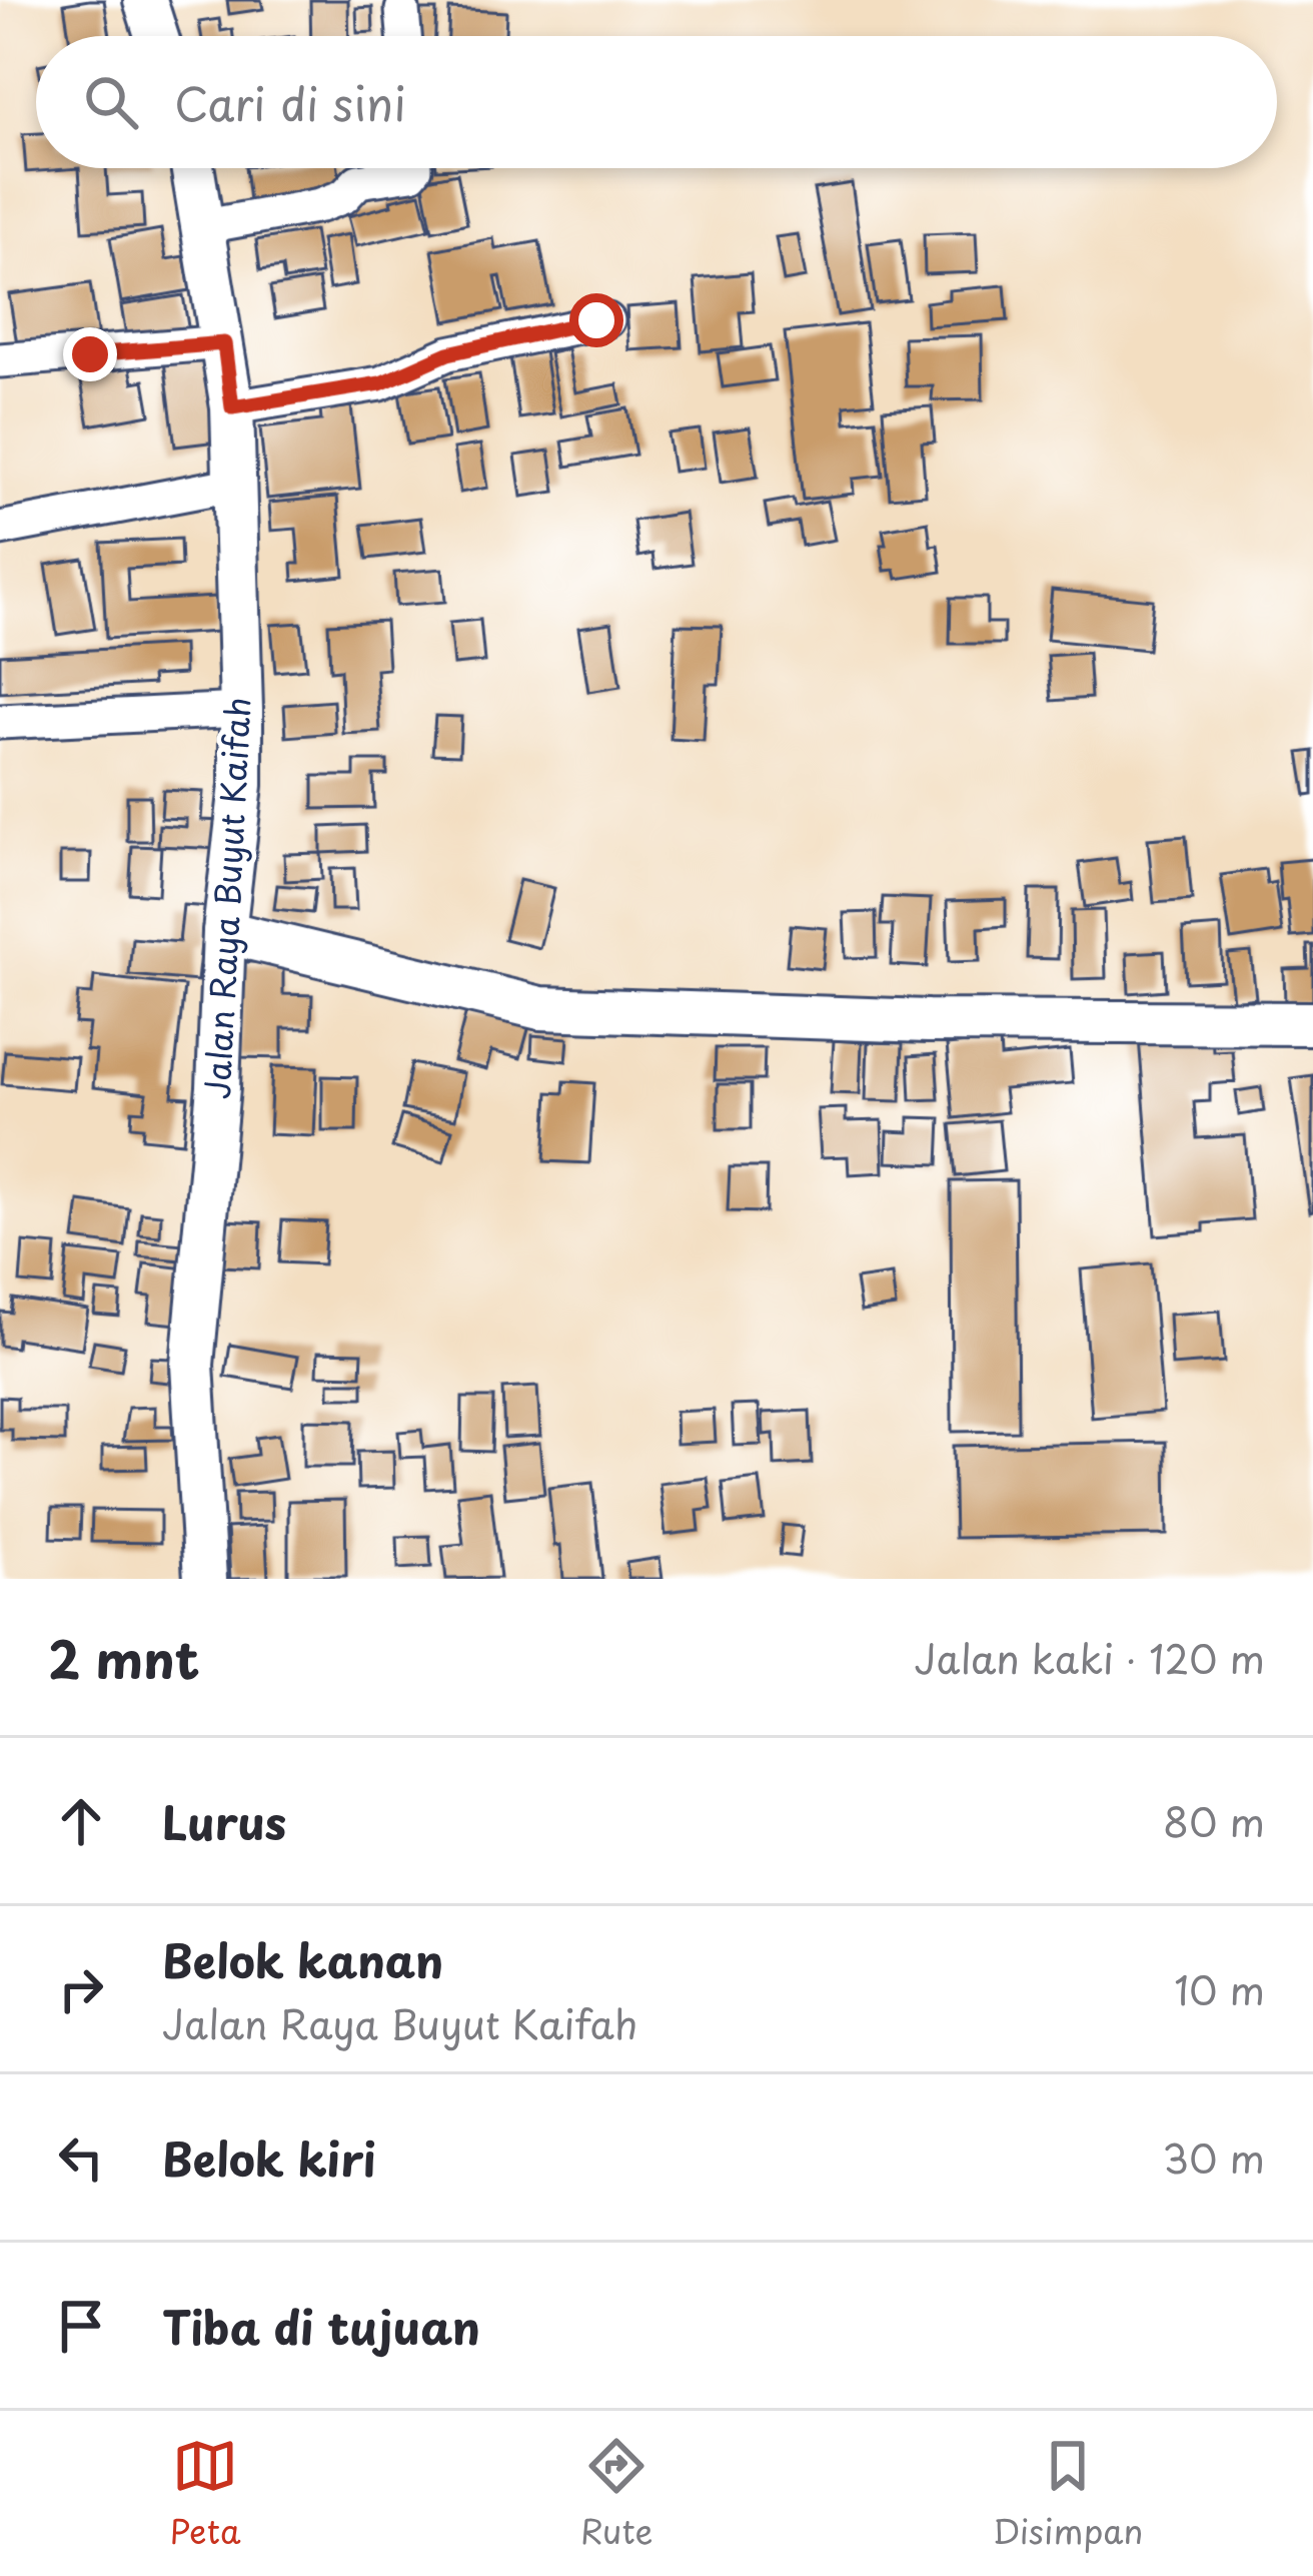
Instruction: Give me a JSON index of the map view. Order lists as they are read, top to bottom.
{
  "streets": {
    "street": ["Jalan Raya Buyut Kaifah"]
  },
  "page": {
    "search": "Cari di sini",
    "heading": ["2 mnt", "Jalan kaki · 120 m"],
    "list": [
      ["Lurus", "80 m"],
      ["Belok kanan", "Jalan Raya Buyut Kaifah", "10 m"],
      ["Belok kiri", "30 m"],
      "Tiba di tujuan"
    ],
    "nav": ["Peta", "Rute", "Disimpan"]
  }
}
